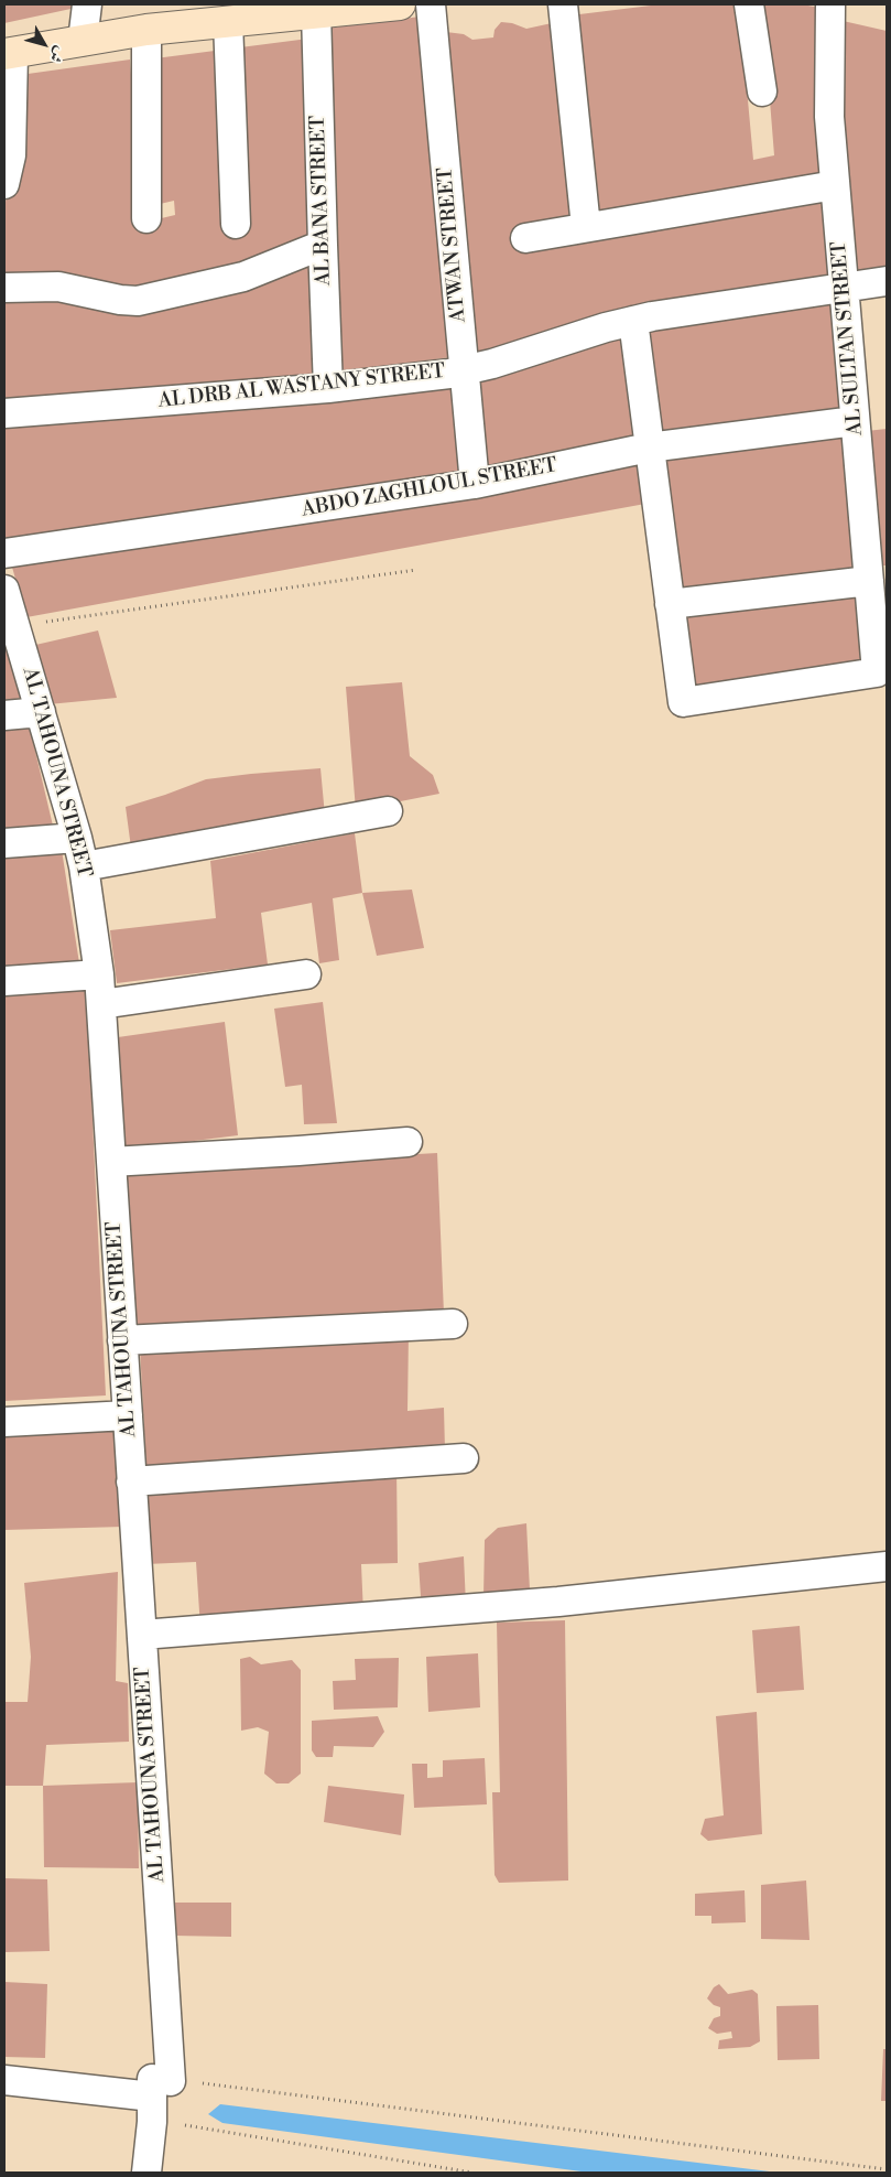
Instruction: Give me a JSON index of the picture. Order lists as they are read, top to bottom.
{
  "streets": {
    "street": [
      "AL BANA STREET",
      "ATWAN STREET",
      "AL SULTAN STREET",
      "AL DRB AL WASTANY STREET",
      "ABDO ZAGHLOUL STREET",
      "AL TAHOUNA STREET"
    ]
  },
  "crossings": [
    ["AL BANA STREET", "AL DRB AL WASTANY STREET"],
    ["ATWAN STREET", "AL DRB AL WASTANY STREET"],
    ["ATWAN STREET", "ABDO ZAGHLOUL STREET"],
    ["AL SULTAN STREET", "AL DRB AL WASTANY STREET"],
    ["AL SULTAN STREET", "ABDO ZAGHLOUL STREET"]
  ],
  "north": "bottom right"
}
